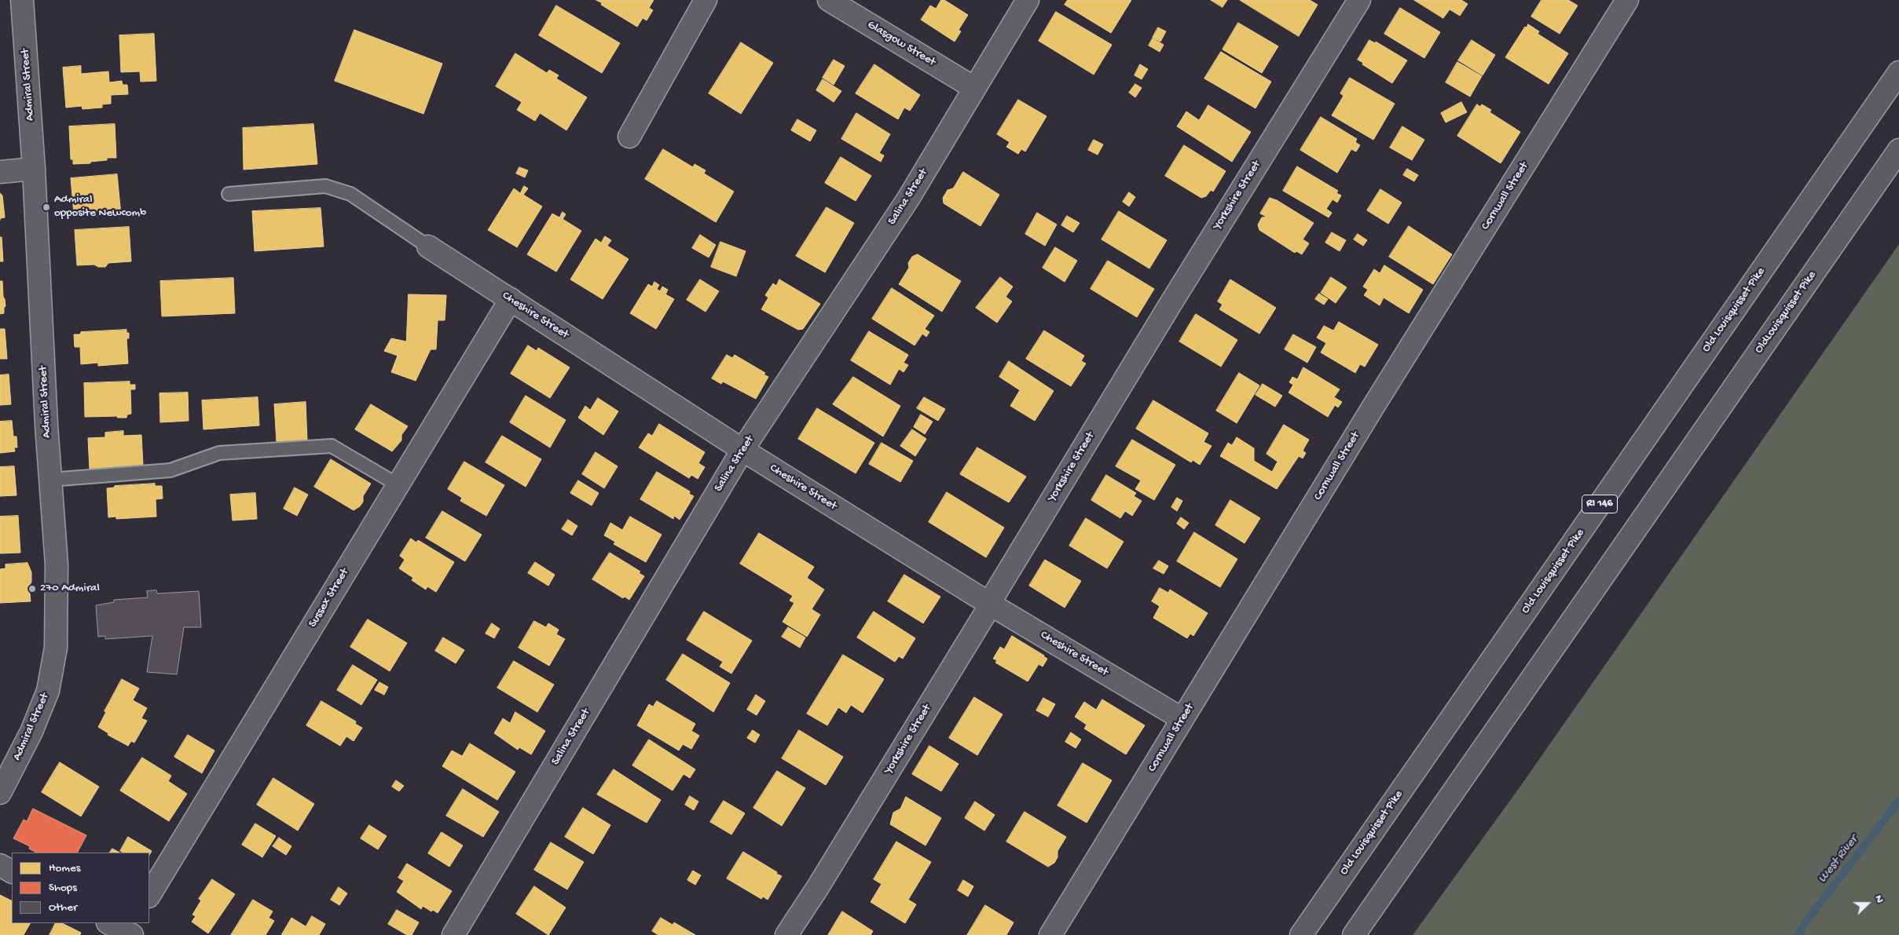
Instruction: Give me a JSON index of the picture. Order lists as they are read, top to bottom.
{
  "streets": {
    "highway": ["Old Louisquisset Pike", "OldLouisquisset Pike", "RI 146"],
    "street": [
      "Glasgow Street",
      "Admiral Street",
      "Yorkshire Street",
      "Cornwall Street",
      "Salina Street",
      "Cheshire Street",
      "Sussex Street"
    ]
  },
  "crossings": [
    ["Glasgow Street", "Salina Street"],
    ["Yorkshire Street", "Cheshire Street"],
    ["Cornwall Street", "Cheshire Street"],
    ["Salina Street", "Cheshire Street"],
    ["Cheshire Street", "Sussex Street"]
  ],
  "water": ["West River"],
  "places": ["Admiral opposite Newcomb", "270 Admiral"],
  "legend": ["Homes", "Shops", "Other"],
  "north": "right"
}
